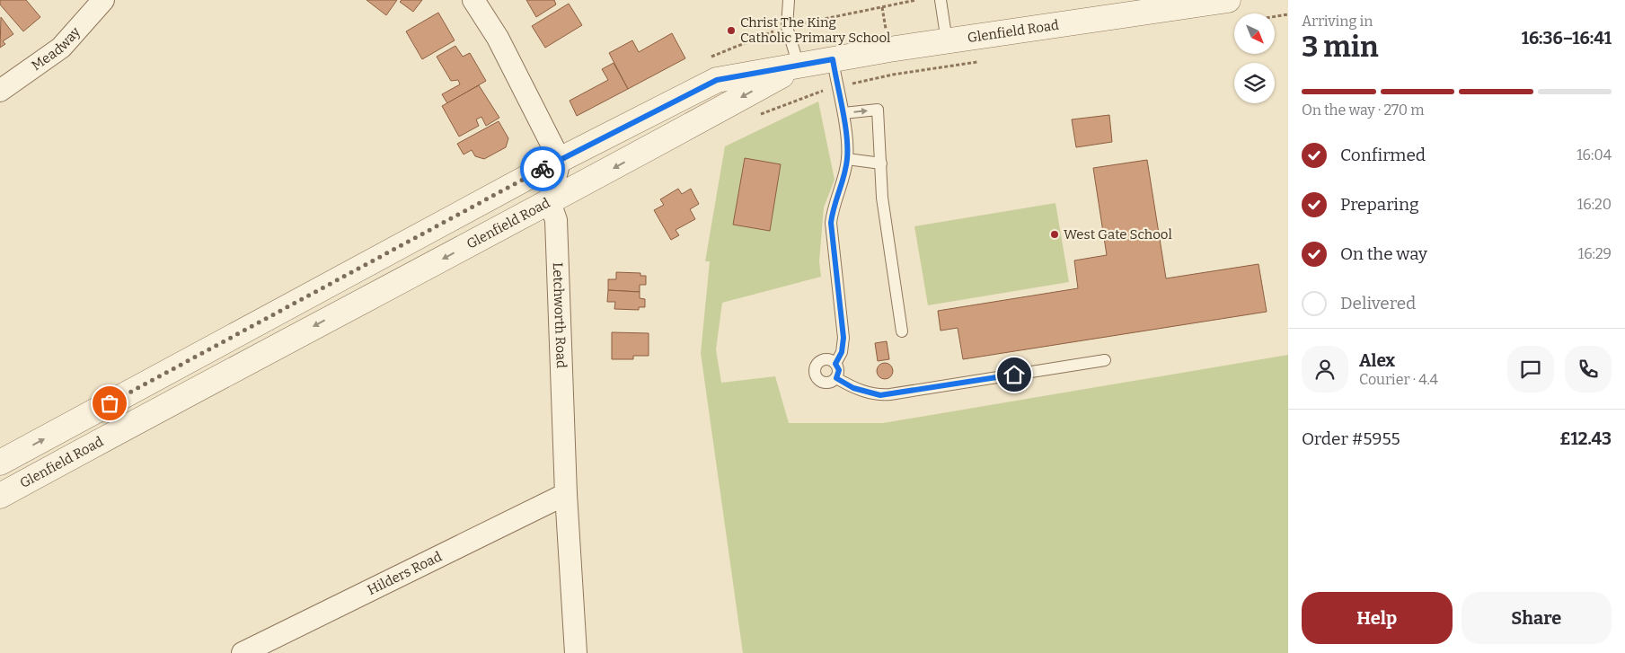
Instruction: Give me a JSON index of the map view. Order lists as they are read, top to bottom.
{
  "streets": {
    "street": [
      "Glenfield Road",
      "Meadway",
      "Letchworth Road",
      "Hilders Road"
    ]
  },
  "crossings": [
    ["Glenfield Road", "Letchworth Road"],
    ["Letchworth Road", "Hilders Road"]
  ],
  "places": ["Christ The King Catholic Primary School", "West Gate School"],
  "north": "bottom right",
  "page": {
    "heading": ["3 min", "Arriving in", "16:36–16:41"],
    "panel": [
      "Alex",
      "Courier · 4.4",
      "Order #5955",
      "£12.43"
    ],
    "bar": "On the way · 270 m",
    "list": [
      ["Confirmed", "16:04"],
      ["Preparing", "16:20"],
      ["On the way", "16:29"],
      "Delivered"
    ],
    "buttons": ["Help", "Share"]
  }
}
